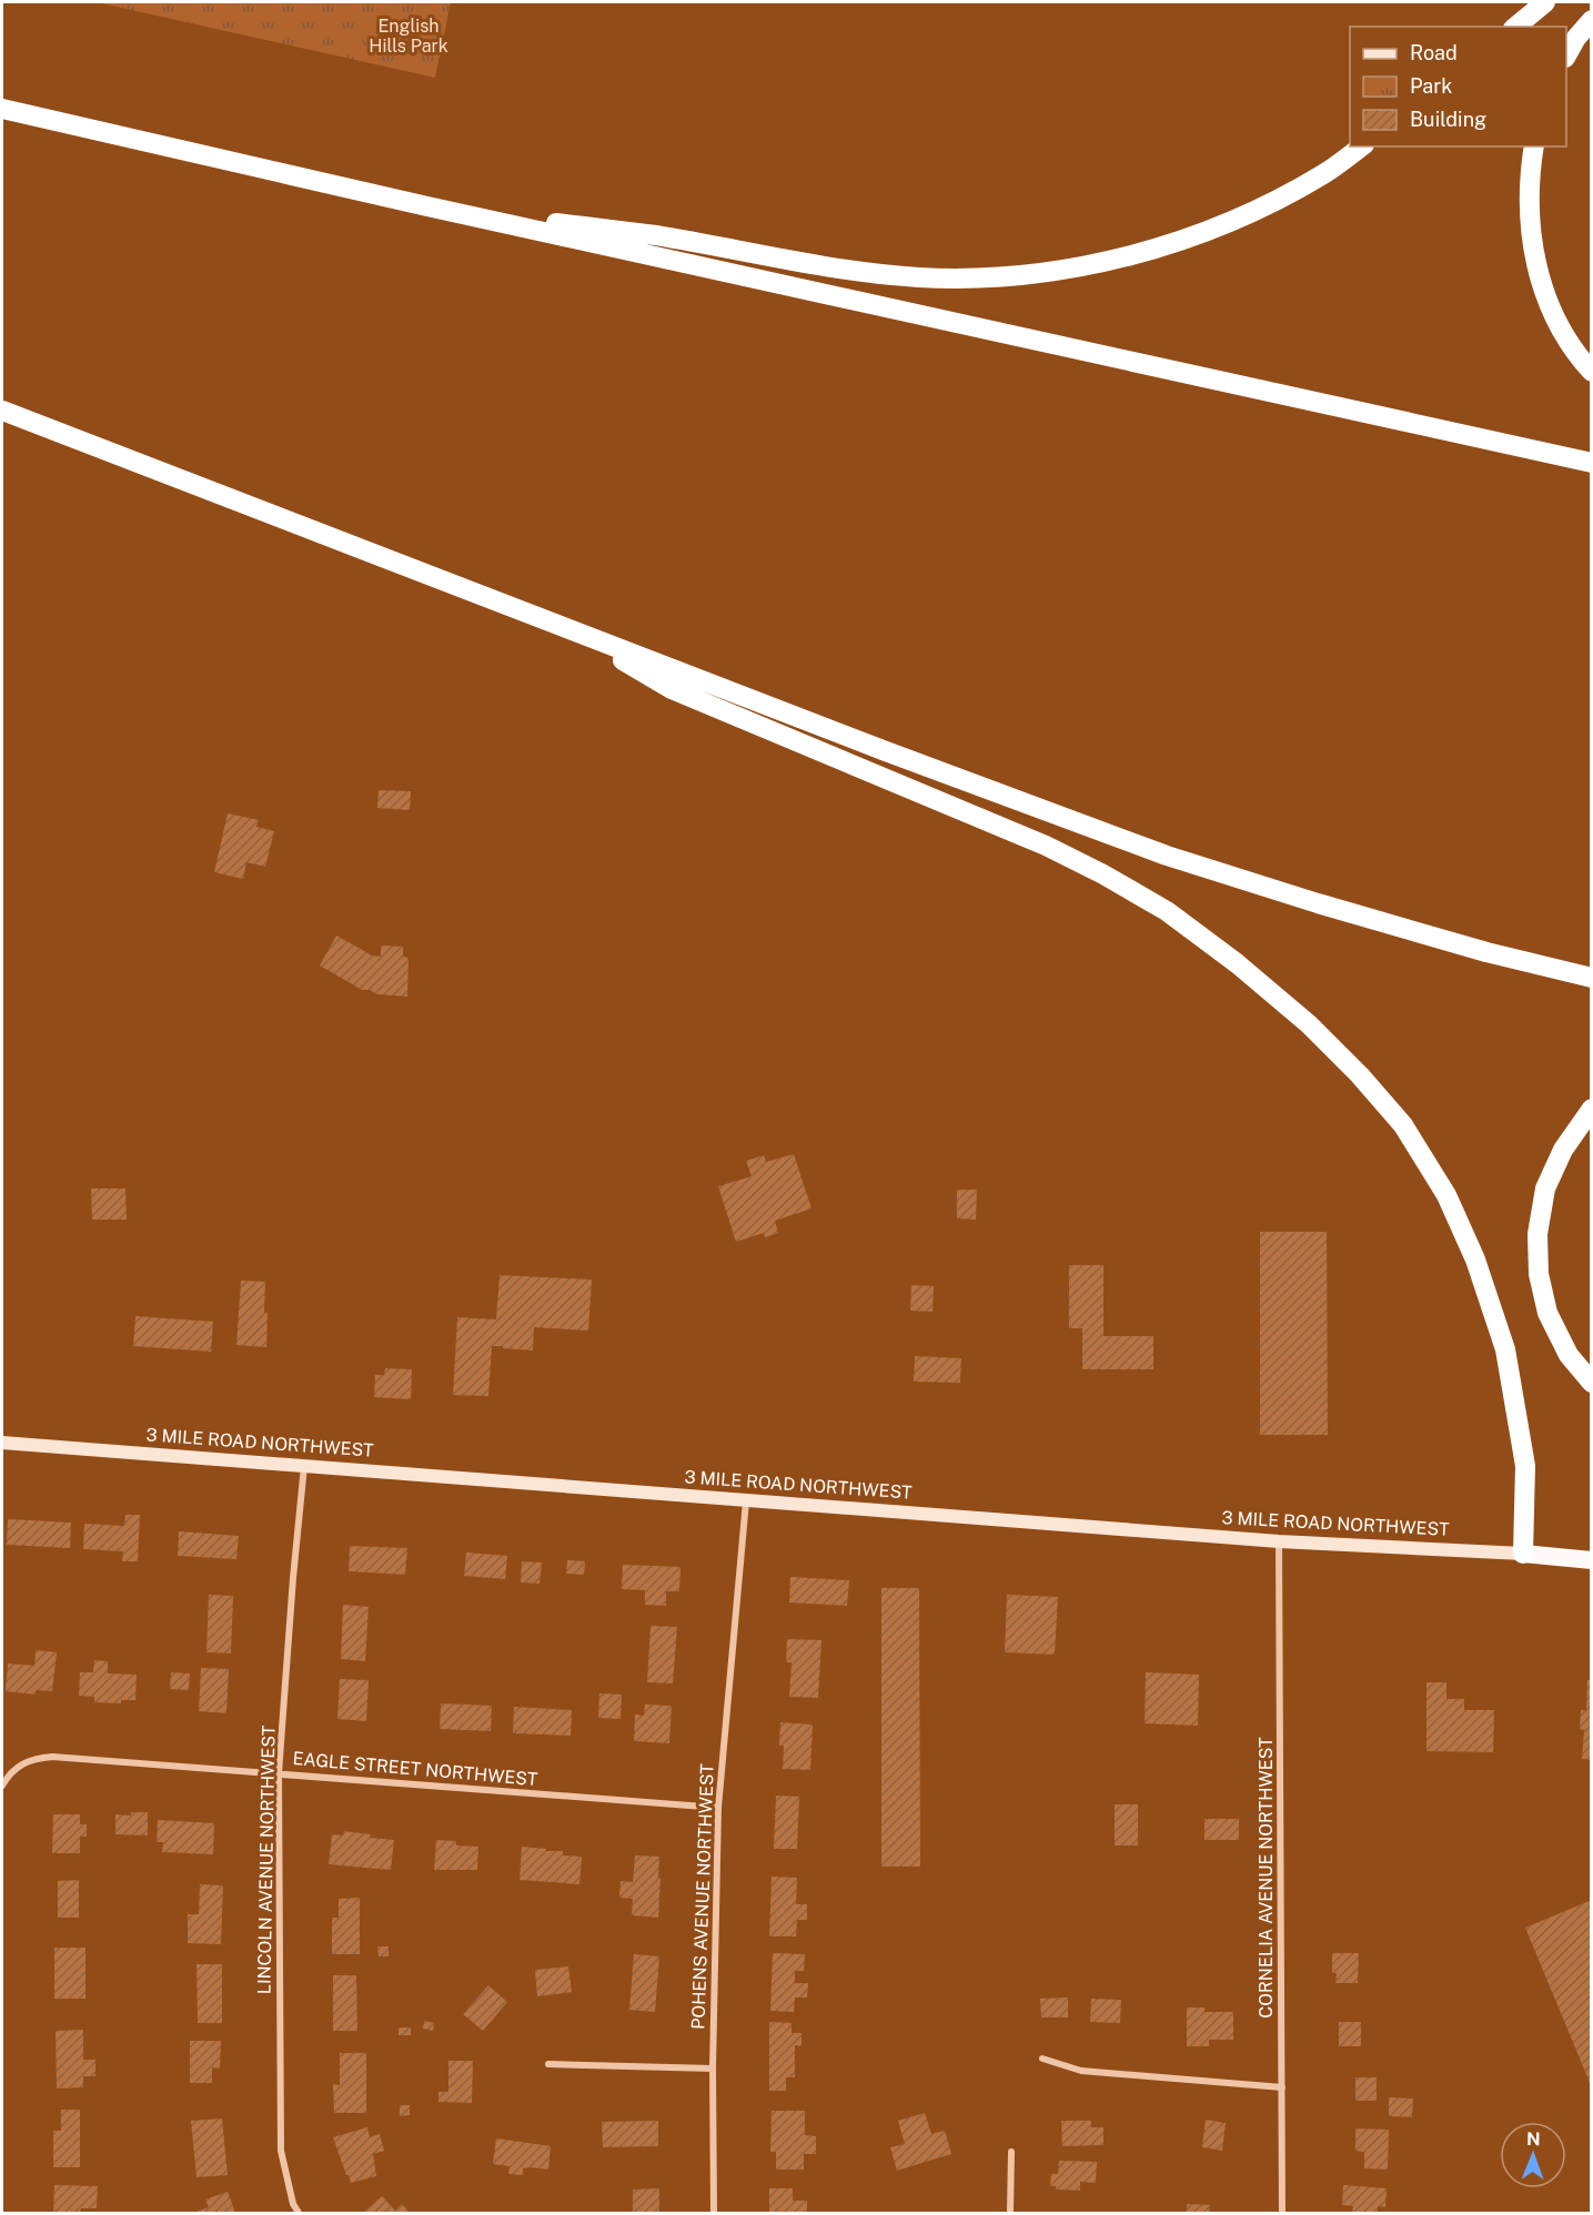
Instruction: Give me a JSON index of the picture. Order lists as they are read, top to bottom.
{
  "streets": {
    "highway": ["3 MILE ROAD NORTHWEST"],
    "street": [
      "EAGLE STREET NORTHWEST",
      "LINCOLN AVENUE NORTHWEST",
      "CORNELIA AVENUE NORTHWEST",
      "POHENS AVENUE NORTHWEST"
    ]
  },
  "crossings": [
    ["3 MILE ROAD NORTHWEST", "LINCOLN AVENUE NORTHWEST"],
    ["3 MILE ROAD NORTHWEST", "CORNELIA AVENUE NORTHWEST"],
    ["3 MILE ROAD NORTHWEST", "POHENS AVENUE NORTHWEST"],
    ["EAGLE STREET NORTHWEST", "LINCOLN AVENUE NORTHWEST"],
    ["EAGLE STREET NORTHWEST", "POHENS AVENUE NORTHWEST"]
  ],
  "parks": ["English Hills Park"],
  "legend": ["Road", "Park", "Building"],
  "north": "top"
}
